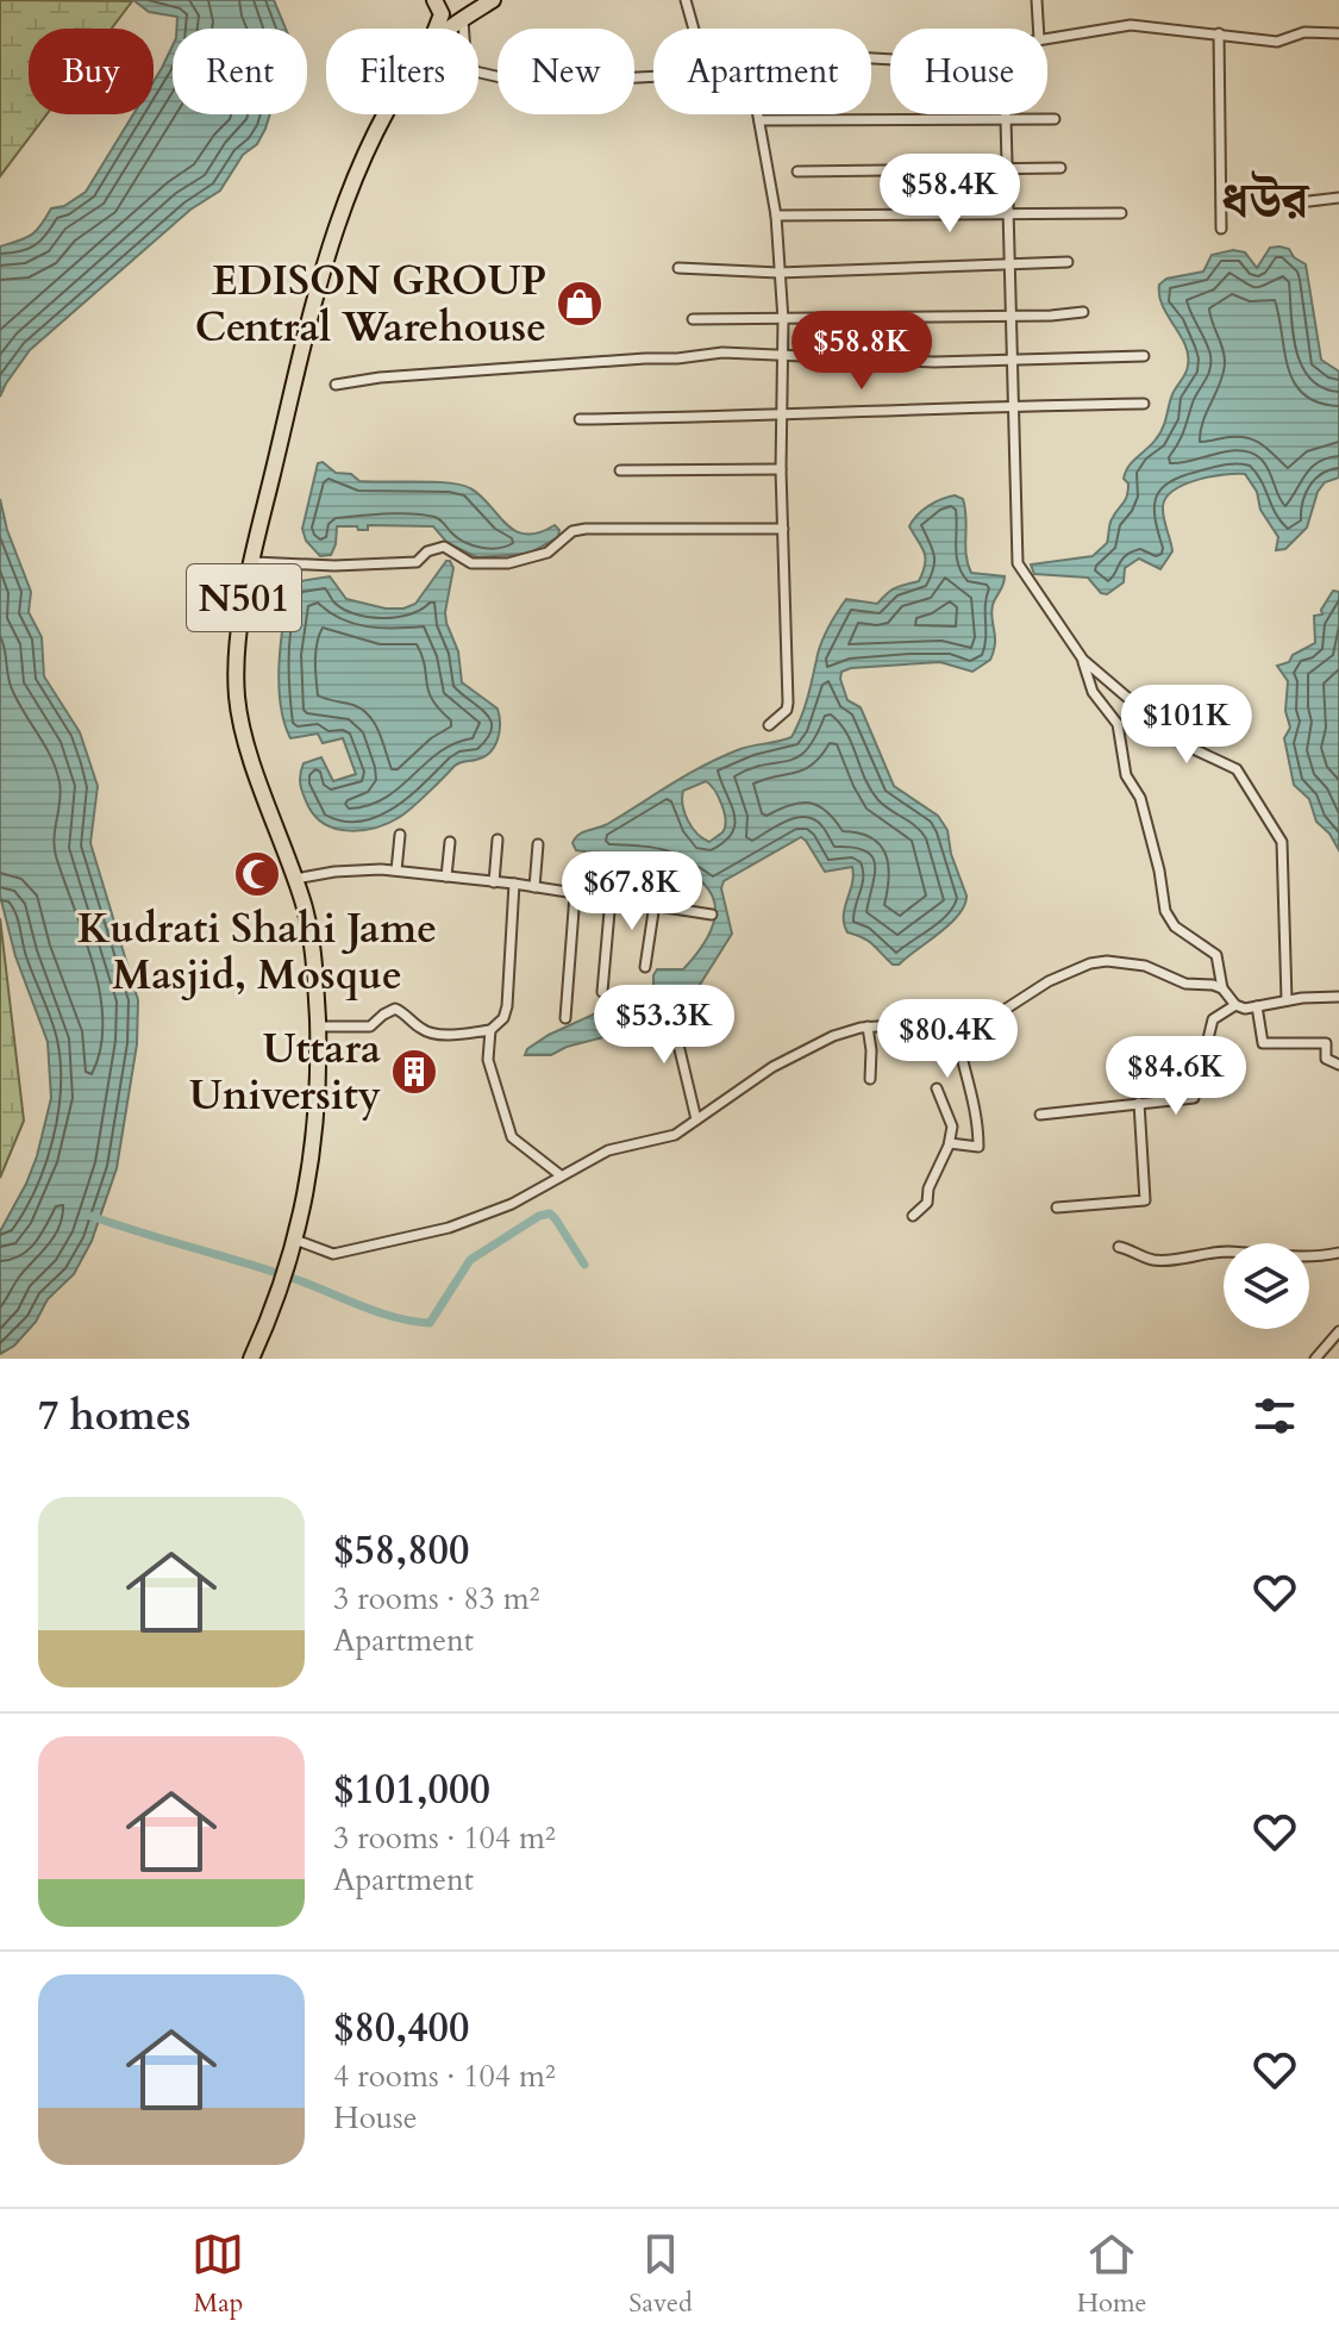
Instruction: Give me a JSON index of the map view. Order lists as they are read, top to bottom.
{
  "streets": {
    "highway": ["N501"]
  },
  "districts": ["ধউর"],
  "places": {
    "shop": ["EDISON GROUP Central Warehouse"],
    "mosque": ["Kudrati Shahi Jame Masjid, Mosque"],
    "building": ["Uttara University"]
  },
  "page": {
    "chip": [
      "Buy",
      "Rent",
      "Filters",
      "New",
      "Apartment",
      "House"
    ],
    "price": [
      "$58.4K",
      "$58.8K",
      "$101K",
      "$67.8K",
      "$53.3K",
      "$80.4K",
      "$84.6K"
    ],
    "heading": "7 homes",
    "list": [
      {
        "name": "$58,800",
        "note": "3 rooms · 83 m² · Apartment"
      },
      {
        "name": "$101,000",
        "note": "3 rooms · 104 m² · Apartment"
      },
      {
        "name": "$80,400",
        "note": "4 rooms · 104 m² · House"
      }
    ],
    "tabs": ["Map", "Saved", "Home"]
  }
}
